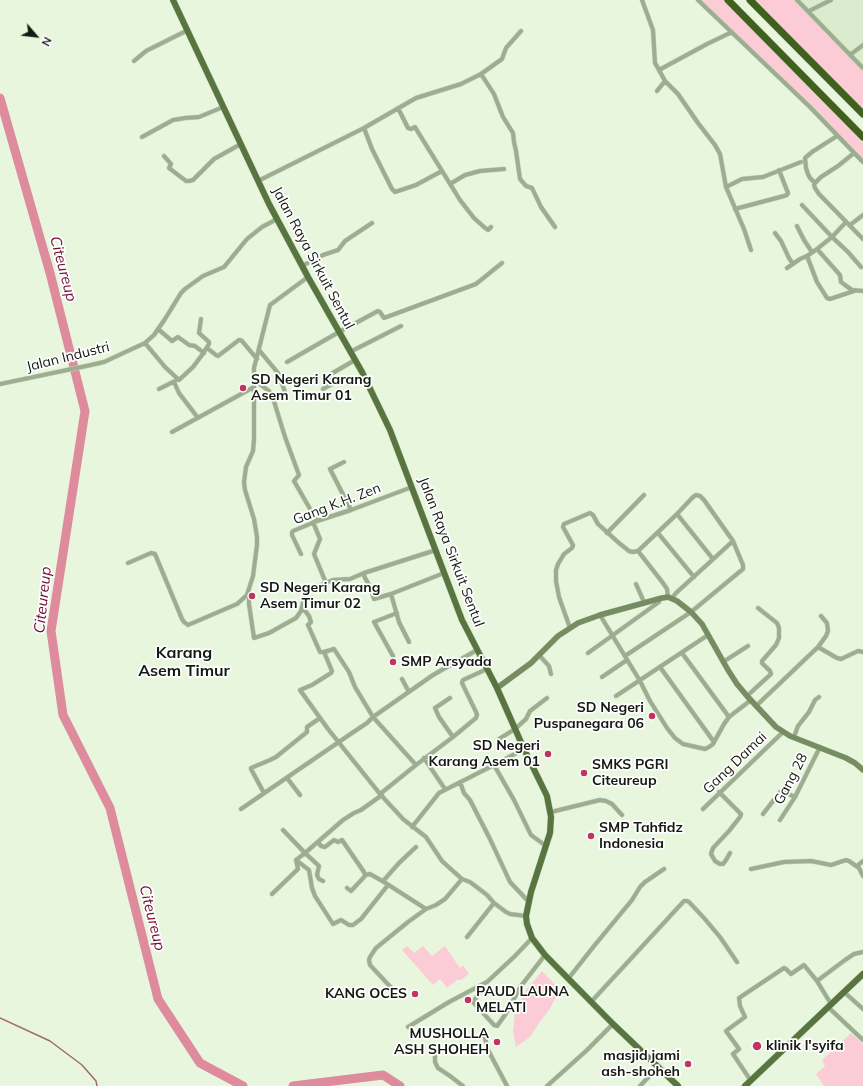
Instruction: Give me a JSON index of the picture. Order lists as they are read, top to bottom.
{
  "streets": {
    "main road": ["Jalan Raya Sirkuit Sentul"],
    "street": [
      "Jalan Industri",
      "Gang K.H. Zen",
      "Gang Damai",
      "Gang 28"
    ]
  },
  "crossings": [
    ["Jalan Raya Sirkuit Sentul", "Jalan Industri"],
    ["Jalan Raya Sirkuit Sentul", "Gang K.H. Zen"]
  ],
  "districts": ["Karang Asem Timur"],
  "water": ["Citeureup"],
  "places": [
    "SD Negeri Karang Asem Timur 01",
    "SD Negeri Karang Asem Timur 02",
    "SMP Arsyada",
    "SD Negeri Puspanegara 06",
    "SD Negeri Karang Asem 01",
    "SMKS PGRI Citeureup",
    "SMP Tahfidz Indonesia",
    "KANG OCES",
    "PAUD LAUNA MELATI",
    "MUSHOLLA ASH SHOHEH",
    "klinik l'syifa",
    "masjid jami ash-shoheh"
  ],
  "north": "bottom right"
}
